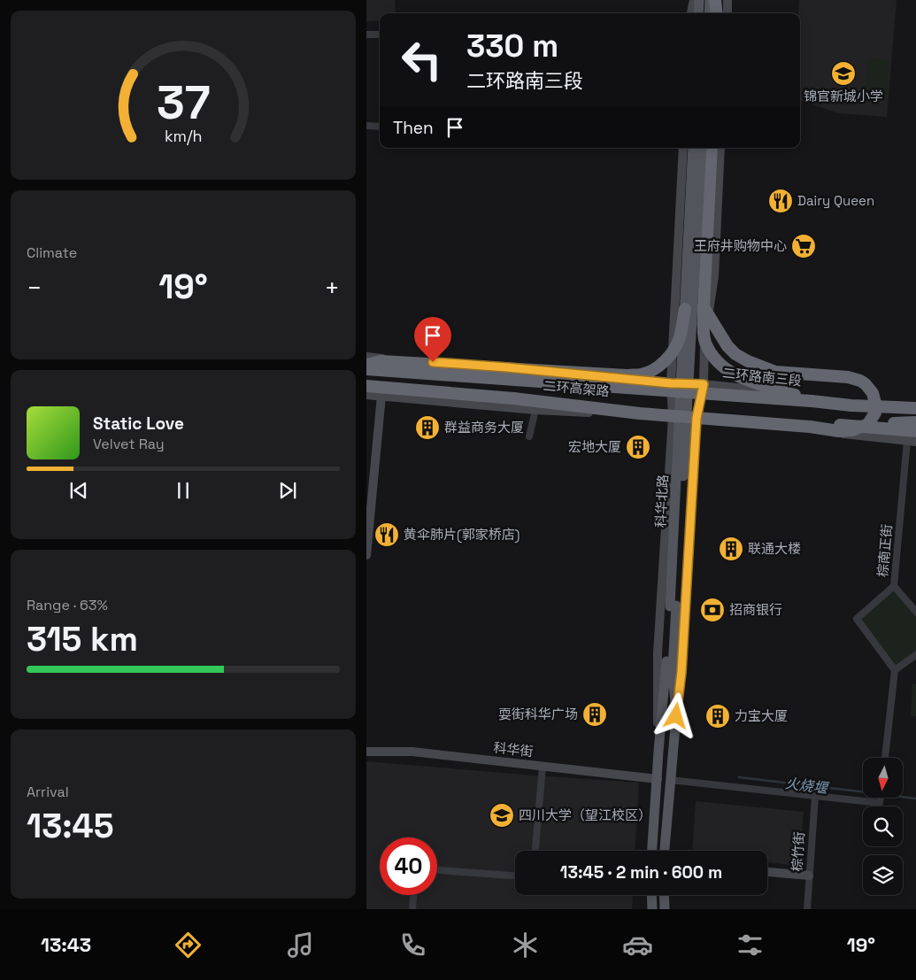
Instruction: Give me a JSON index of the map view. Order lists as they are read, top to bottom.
{
  "streets": {
    "highway": ["二环高架路"],
    "main road": ["科华北路"],
    "street": [
      "二环路南三段",
      "棕南正街",
      "科华街",
      "棕竹街"
    ]
  },
  "crossings": [
    ["二环路南三段", "二环高架路"],
    ["科华北路", "科华街"]
  ],
  "water": ["火烧堰"],
  "places": {
    "school or university": ["锦官新城小学", "四川大学（望江校区）"],
    "restaurant": ["Dairy Queen", "黄伞肺片(郭家桥店)"],
    "supermarket": ["王府井购物中心"],
    "building": [
      "群益商务大厦",
      "宏地大厦",
      "联通大楼",
      "耍街科华广场",
      "力宝大厦"
    ],
    "bank": ["招商银行"]
  },
  "north": "bottom",
  "page": {
    "turn": ["330 m", "二环路南三段"],
    "then": "Then",
    "tile": [
      "Climate",
      ["Range · 63%", "315 km"],
      ["Arrival", "13:45"]
    ],
    "heat": ["−", "19°", "+"],
    "song": ["Static Love", "Velvet Ray"],
    "limit": "40",
    "trip": "13:45 · 2 min · 600 m",
    "tabs": ["13:43", "19°"],
    "gauge": ["37", "km/h"]
  }
}
